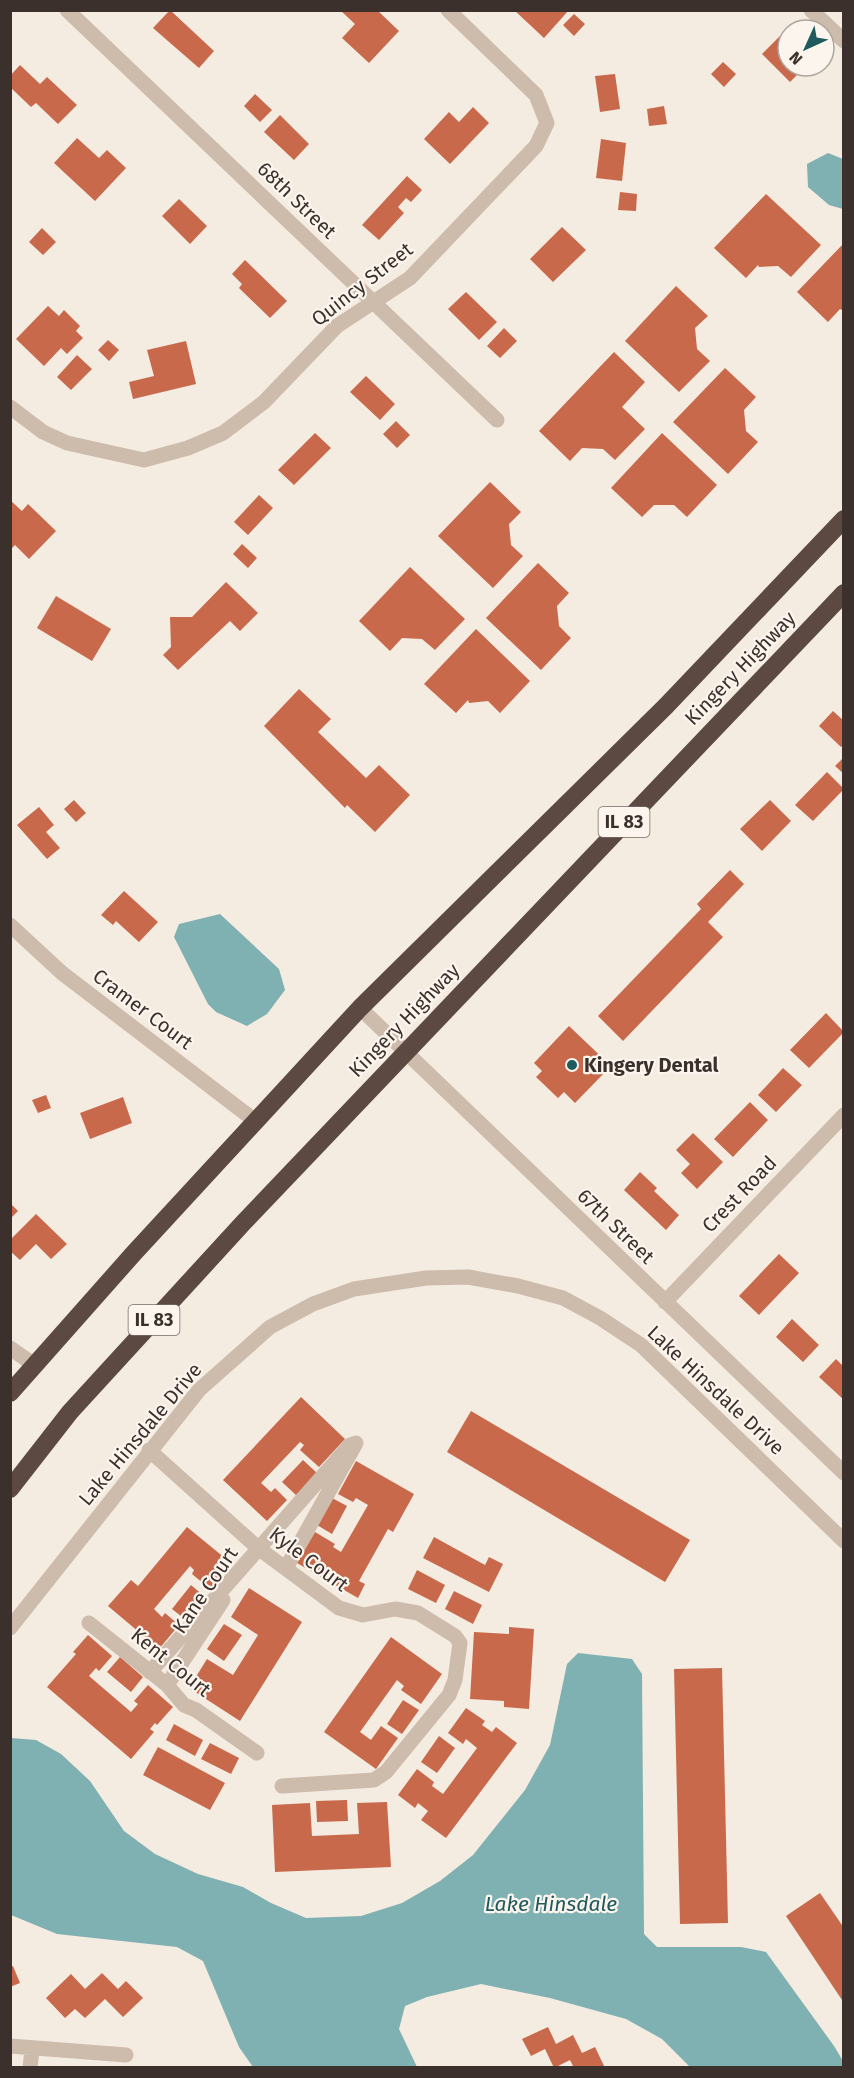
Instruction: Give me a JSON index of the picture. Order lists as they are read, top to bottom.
{
  "streets": {
    "highway": ["Kingery Highway", "IL 83"],
    "street": [
      "68th Street",
      "Quincy Street",
      "Cramer Court",
      "Crest Road",
      "67th Street",
      "Lake Hinsdale Drive",
      "Kyle Court",
      "Kane Court",
      "Kent Court"
    ]
  },
  "crossings": [
    ["68th Street", "Quincy Street"],
    ["Kingery Highway", "Cramer Court"],
    ["Kingery Highway", "67th Street"],
    ["Crest Road", "67th Street"],
    ["Lake Hinsdale Drive", "Kyle Court"],
    ["Kyle Court", "Kane Court"],
    ["Kane Court", "Kent Court"]
  ],
  "water": ["Lake Hinsdale"],
  "places": ["Kingery Dental"],
  "north": "bottom left"
}
